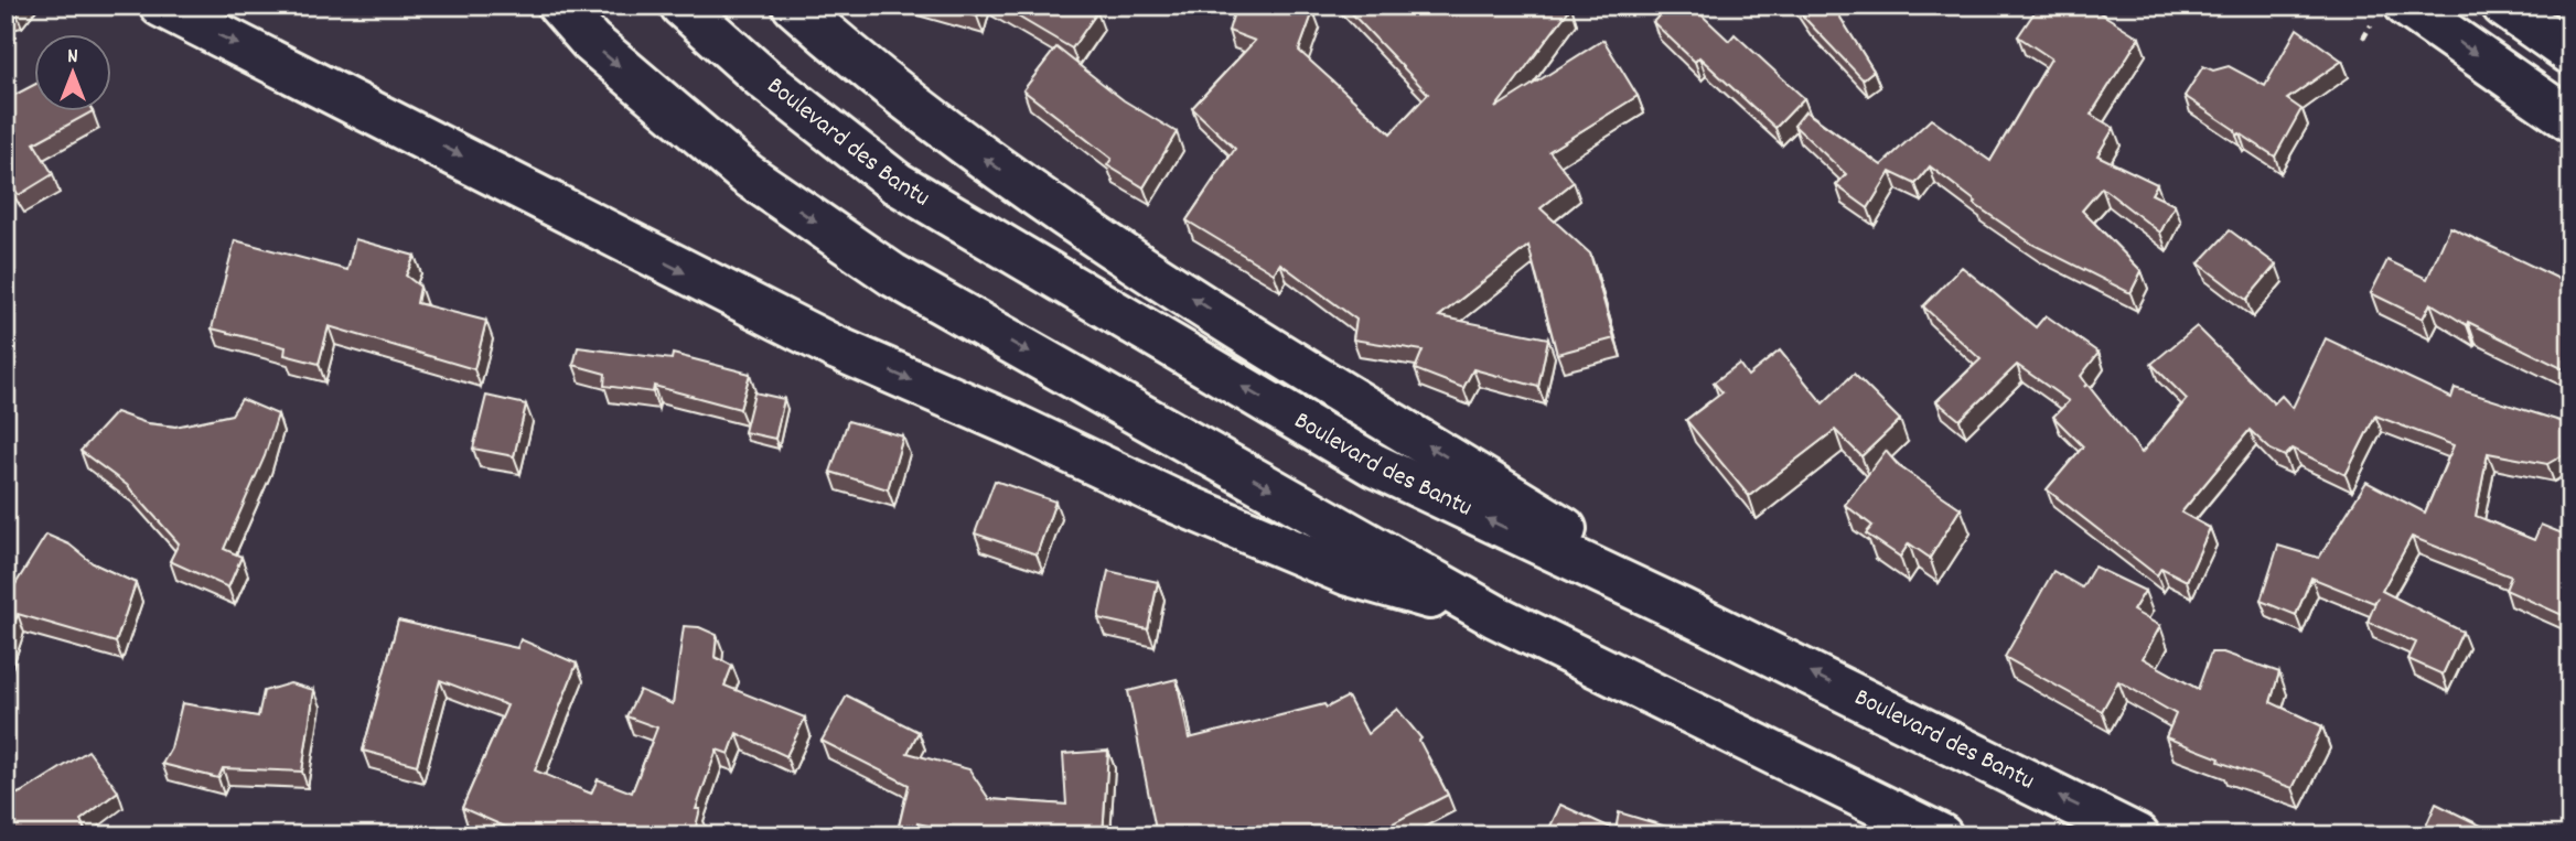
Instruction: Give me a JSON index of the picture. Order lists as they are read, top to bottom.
{
  "streets": {
    "highway": ["Boulevard des Bantu"]
  },
  "north": "top"
}
